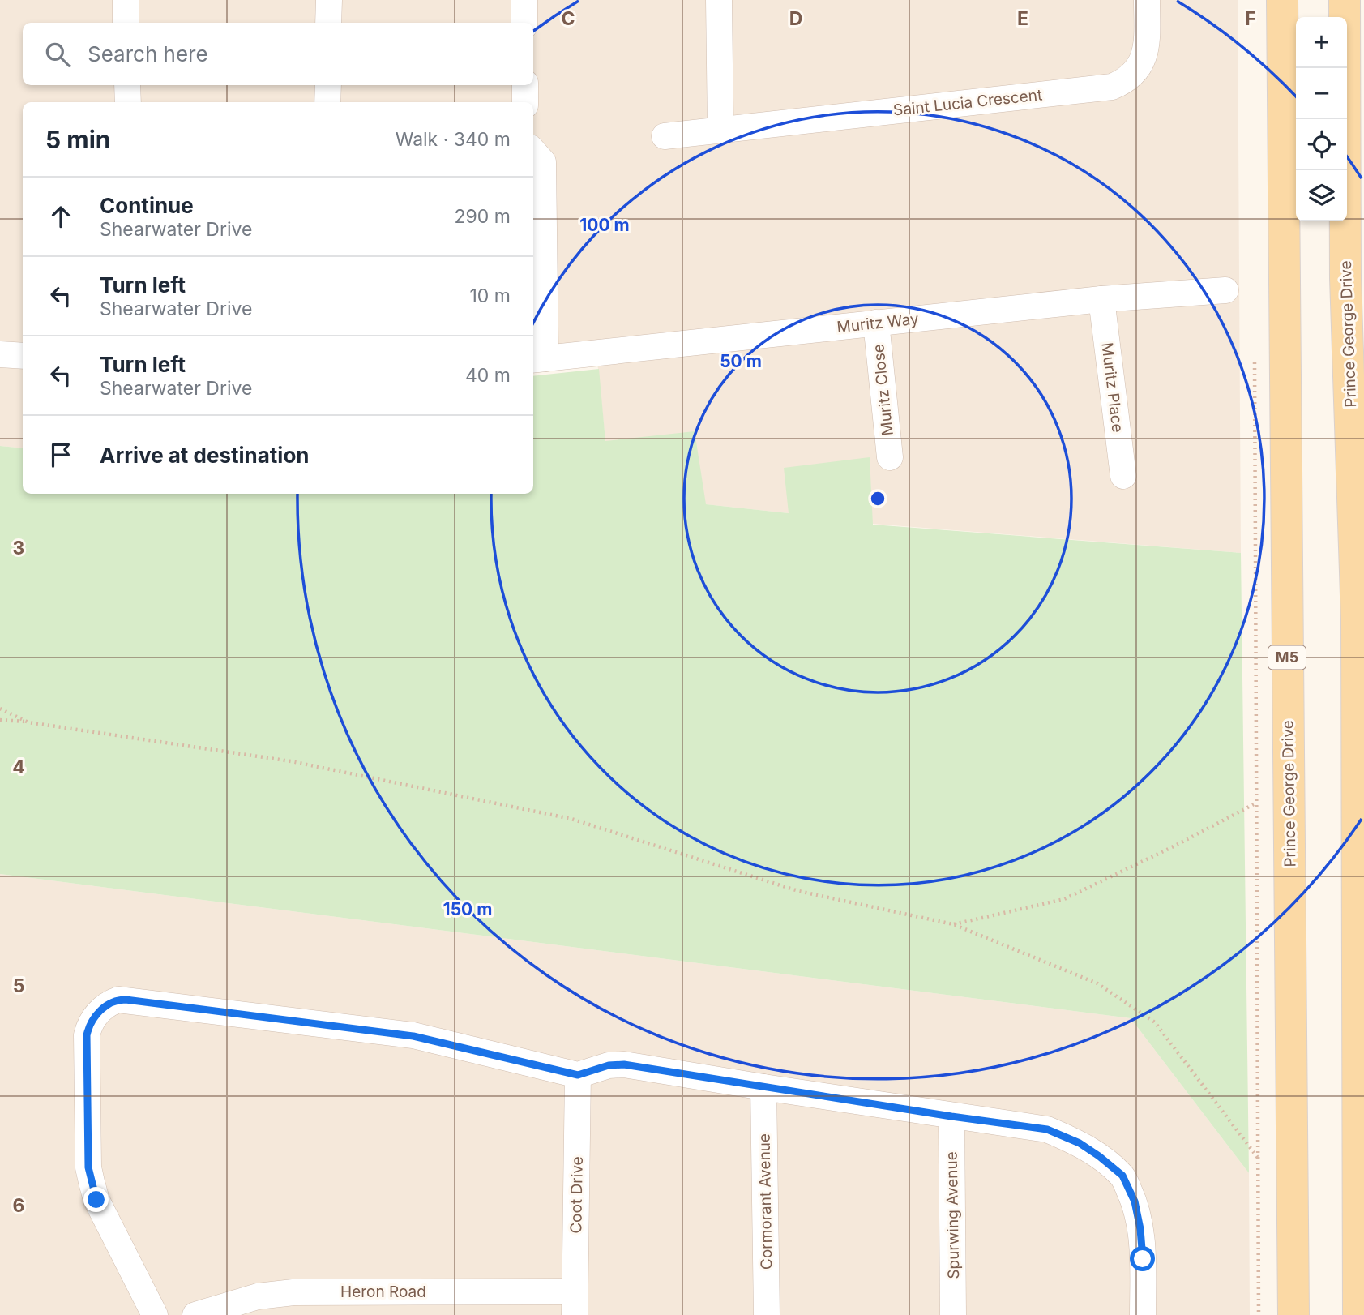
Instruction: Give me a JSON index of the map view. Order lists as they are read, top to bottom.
{
  "streets": {
    "main road": ["Prince George Drive", "M5"],
    "street": [
      "Saint Lucia Crescent",
      "Muritz Way",
      "Muritz Place",
      "Muritz Close",
      "Coot Drive",
      "Cormorant Avenue",
      "Spurwing Avenue",
      "Heron Road"
    ]
  },
  "crossings": [
    ["Muritz Way", "Muritz Place"],
    ["Muritz Way", "Muritz Close"],
    ["Coot Drive", "Heron Road"]
  ],
  "page": {
    "map_buttons": ["+", "−"],
    "search": "Search here",
    "heading": ["5 min", "Walk · 340 m"],
    "list": [
      ["Continue", "Shearwater Drive", "290 m"],
      ["Turn left", "Shearwater Drive", "10 m"],
      ["Turn left", "Shearwater Drive", "40 m"],
      "Arrive at destination"
    ]
  },
  "grid": {
    "columns": [
      "C",
      "D",
      "E",
      "F"
    ],
    "rows": [
      "3",
      "4",
      "5",
      "6"
    ]
  },
  "rings": ["100 m", "50 m", "150 m"]
}
